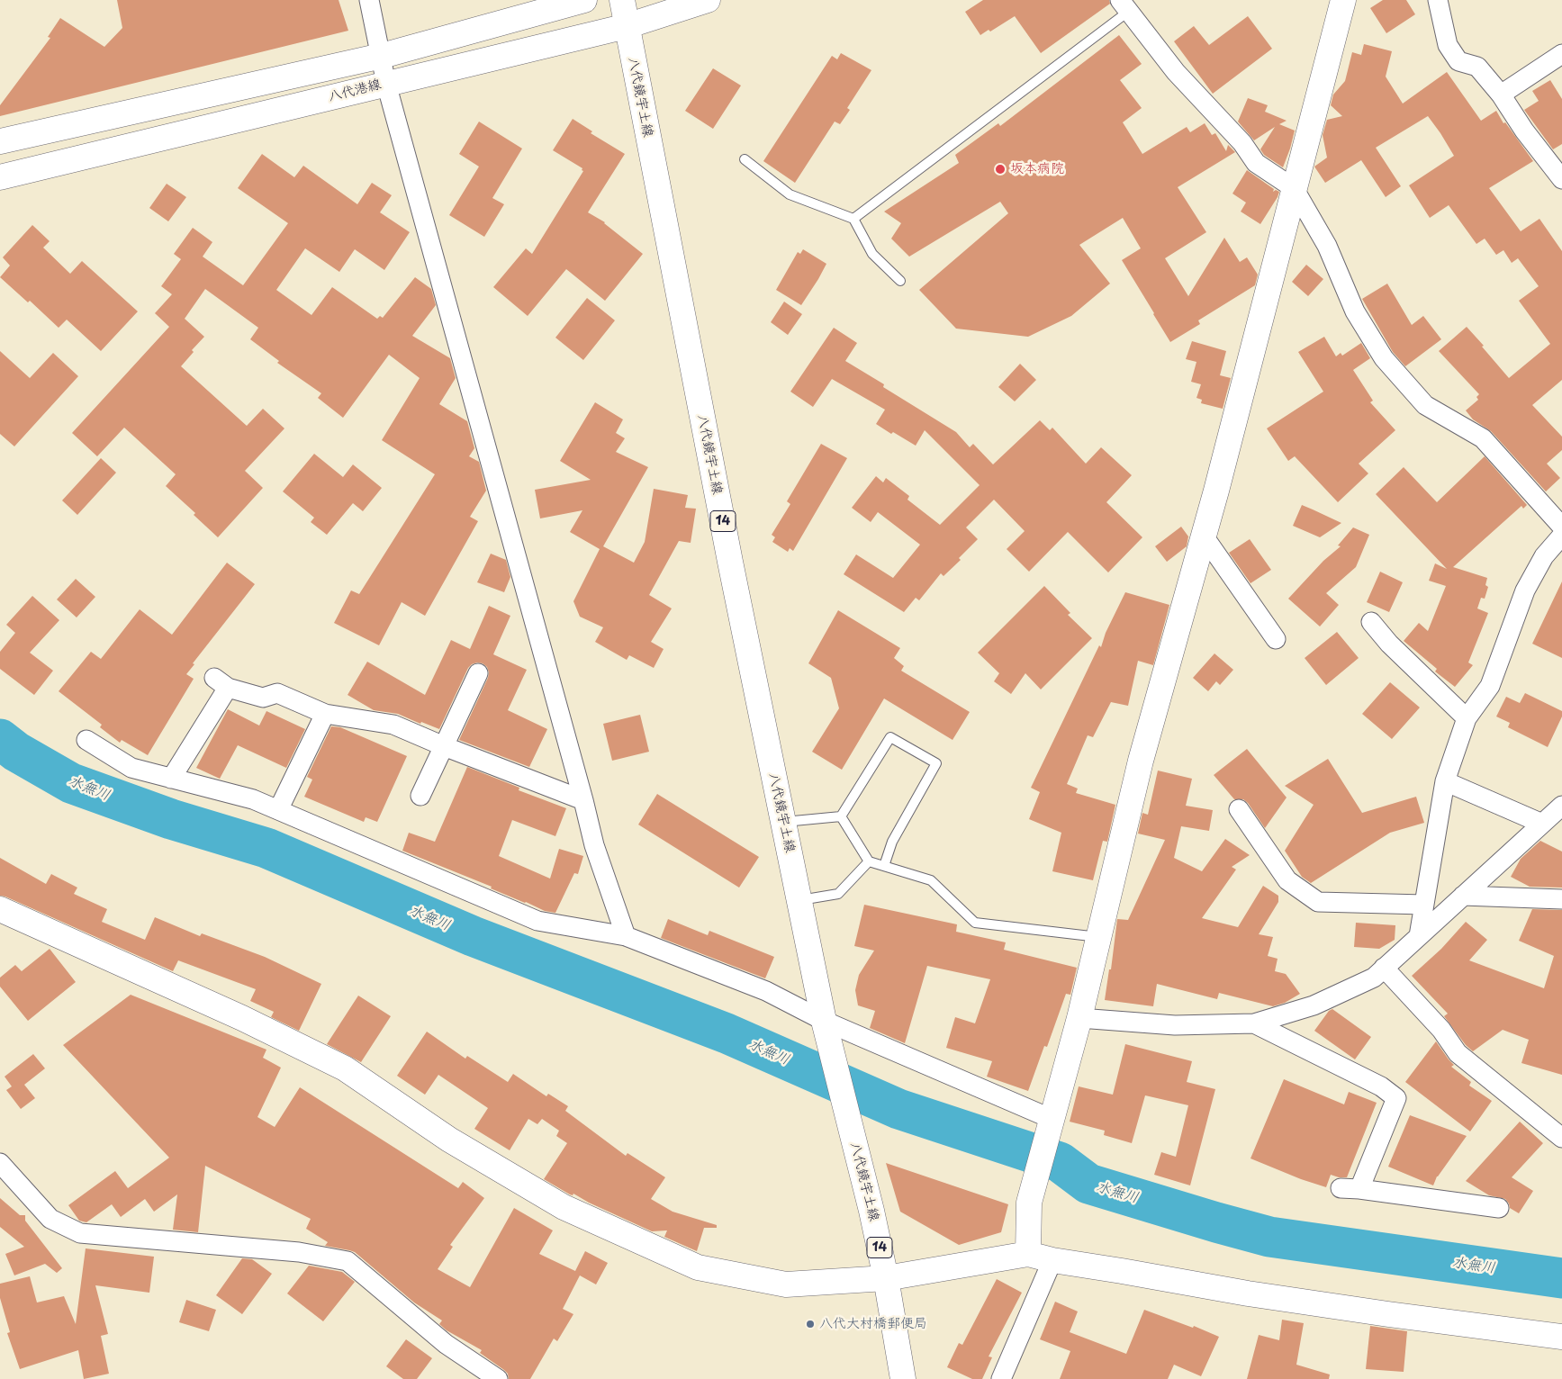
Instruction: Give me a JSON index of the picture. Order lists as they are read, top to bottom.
{
  "streets": {
    "street": ["八代港線", "八代鏡宇土線", "14"]
  },
  "crossings": [
    ["八代港線", "八代鏡宇土線"]
  ],
  "water": ["水無川"],
  "places": ["坂本病院", "八代大村橋郵便局"]
}
